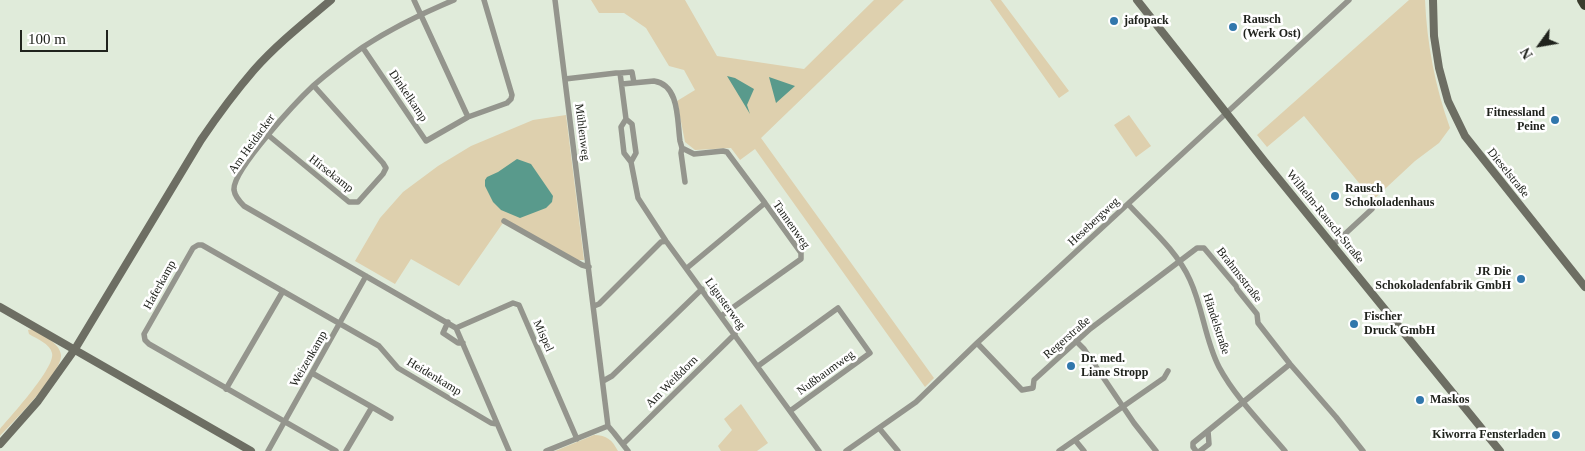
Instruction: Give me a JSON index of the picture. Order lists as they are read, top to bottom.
{
  "streets": {
    "street": [
      "Dinkelkamp",
      "Mühlenweg",
      "Am Heidacker",
      "Dieselstraße",
      "Hirsekamp",
      "Wilhelm-Rausch-Straße",
      "Hesebergweg",
      "Tannenweg",
      "Brahmsstraße",
      "Haferkamp",
      "Ligusterweg",
      "Händelstraße",
      "Mispel",
      "Regerstraße",
      "Weizenkamp",
      "Nußbaumweg",
      "Heidenkamp",
      "Am Weißdorn"
    ]
  },
  "crossings": [
    ["Dinkelkamp", "Am Heidacker"],
    ["Am Heidacker", "Hirsekamp"],
    ["Am Heidacker", "Mispel"],
    ["Am Heidacker", "Weizenkamp"],
    ["Am Heidacker", "Heidenkamp"],
    ["Wilhelm-Rausch-Straße", "Hesebergweg"],
    ["Hesebergweg", "Händelstraße"],
    ["Hesebergweg", "Regerstraße"],
    ["Tannenweg", "Ligusterweg"],
    ["Brahmsstraße", "Händelstraße"],
    ["Brahmsstraße", "Regerstraße"],
    ["Haferkamp", "Weizenkamp"],
    ["Haferkamp", "Heidenkamp"],
    ["Ligusterweg", "Nußbaumweg"],
    ["Ligusterweg", "Am Weißdorn"],
    ["Händelstraße", "Regerstraße"],
    ["Weizenkamp", "Heidenkamp"]
  ],
  "places": [
    "jafopack",
    "Rausch (Werk Ost)",
    "Fitnessland Peine",
    "Rausch Schokoladenhaus",
    "JR Die Schokoladenfabrik GmbH",
    "Fischer Druck GmbH",
    "Dr. med. Liane Stropp",
    "Maskos",
    "Kiworra Fensterladen"
  ],
  "scale_bar": "100 m",
  "north": "bottom left"
}
